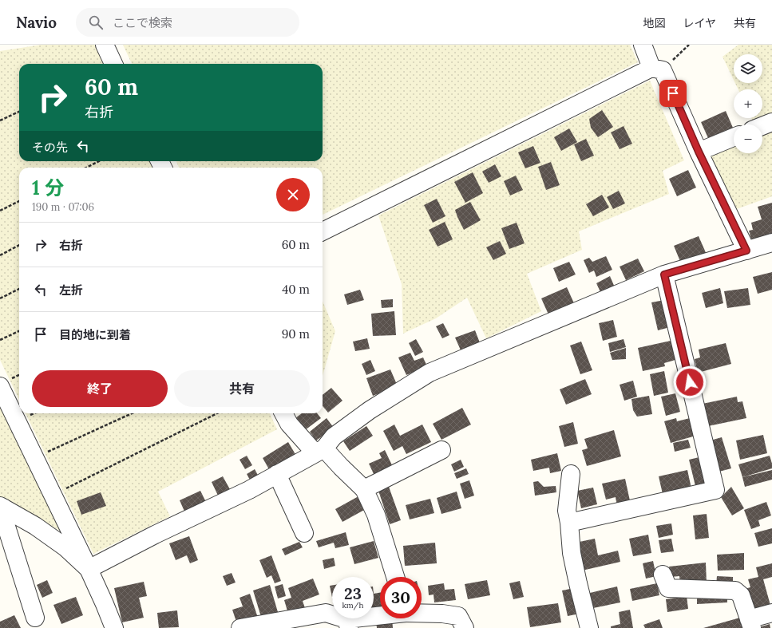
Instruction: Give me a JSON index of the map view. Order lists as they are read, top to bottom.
{
  "page": {
    "header": "Navio",
    "search": "ここで検索",
    "nav": ["地図", "レイヤ", "共有"],
    "map_buttons": ["+", "−"],
    "turn": ["60 m", "右折"],
    "then": "その先",
    "heading": ["1 分", "190 m · 07:06"],
    "list": [
      {
        "name": "右折",
        "value": "60 m"
      },
      {
        "name": "左折",
        "value": "40 m"
      },
      {
        "name": "目的地に到着",
        "value": "90 m"
      }
    ],
    "buttons": ["終了", "共有"],
    "speed": "23 km/h",
    "limit": "30"
  }
}
